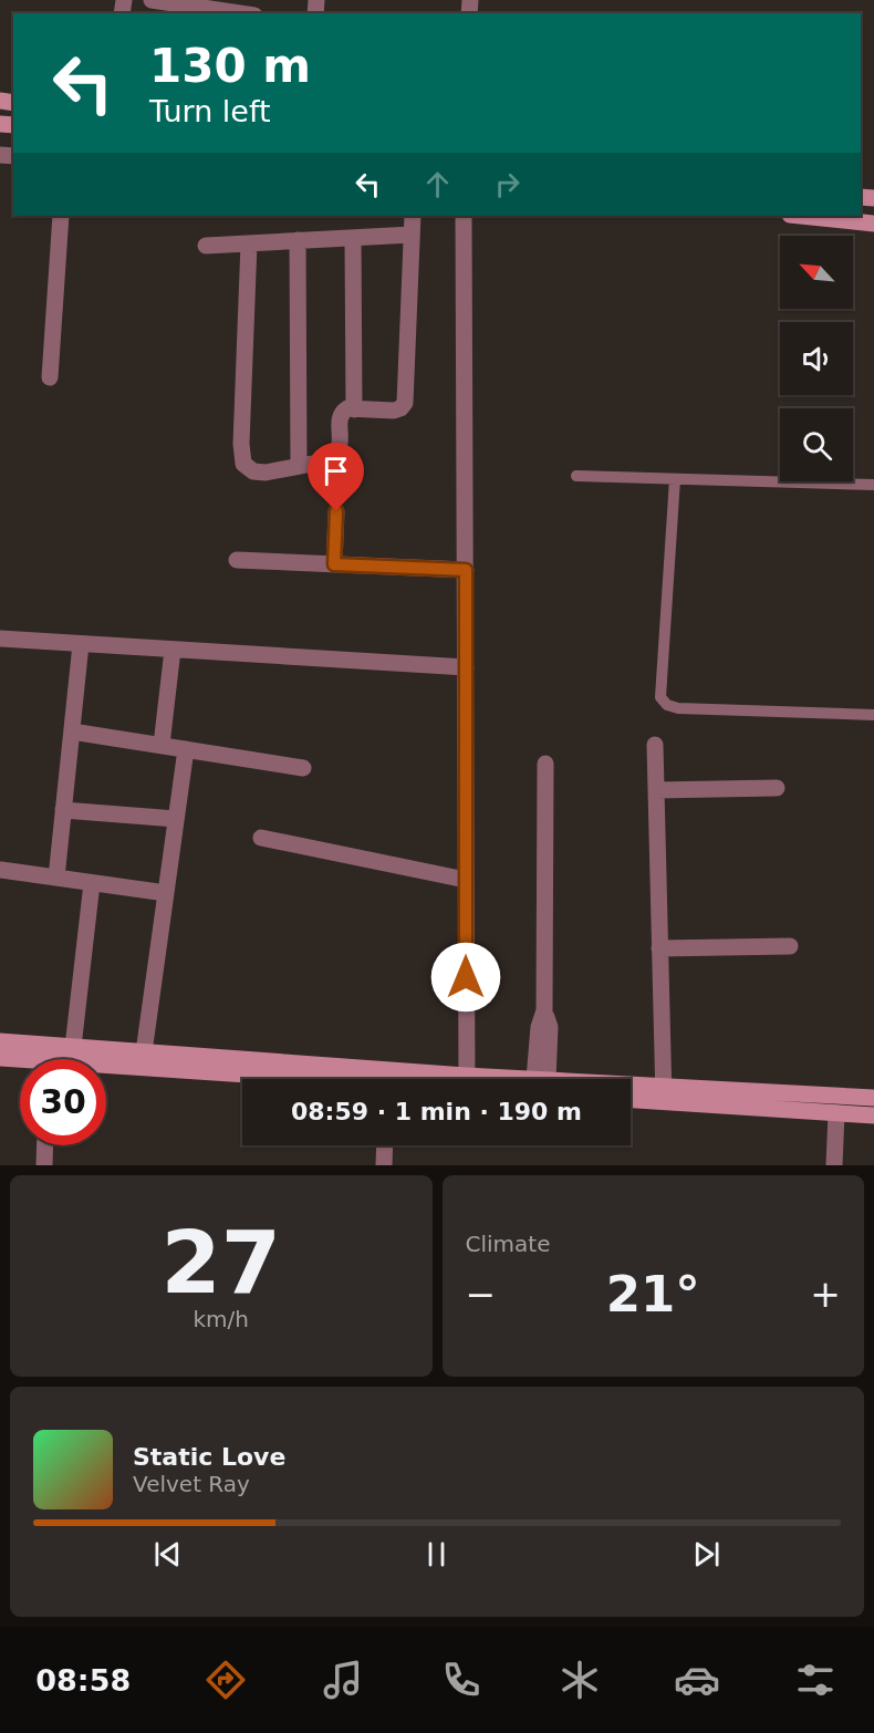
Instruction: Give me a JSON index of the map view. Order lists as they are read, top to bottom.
{
  "north": "top left",
  "page": {
    "turn": ["130 m", "Turn left"],
    "limit": "30",
    "trip": "08:59 · 1 min · 190 m",
    "tile": [
      ["27", "km/h"],
      "Climate"
    ],
    "heat": ["−", "21°", "+"],
    "song": ["Static Love", "Velvet Ray"],
    "tabs": "08:58"
  }
}
